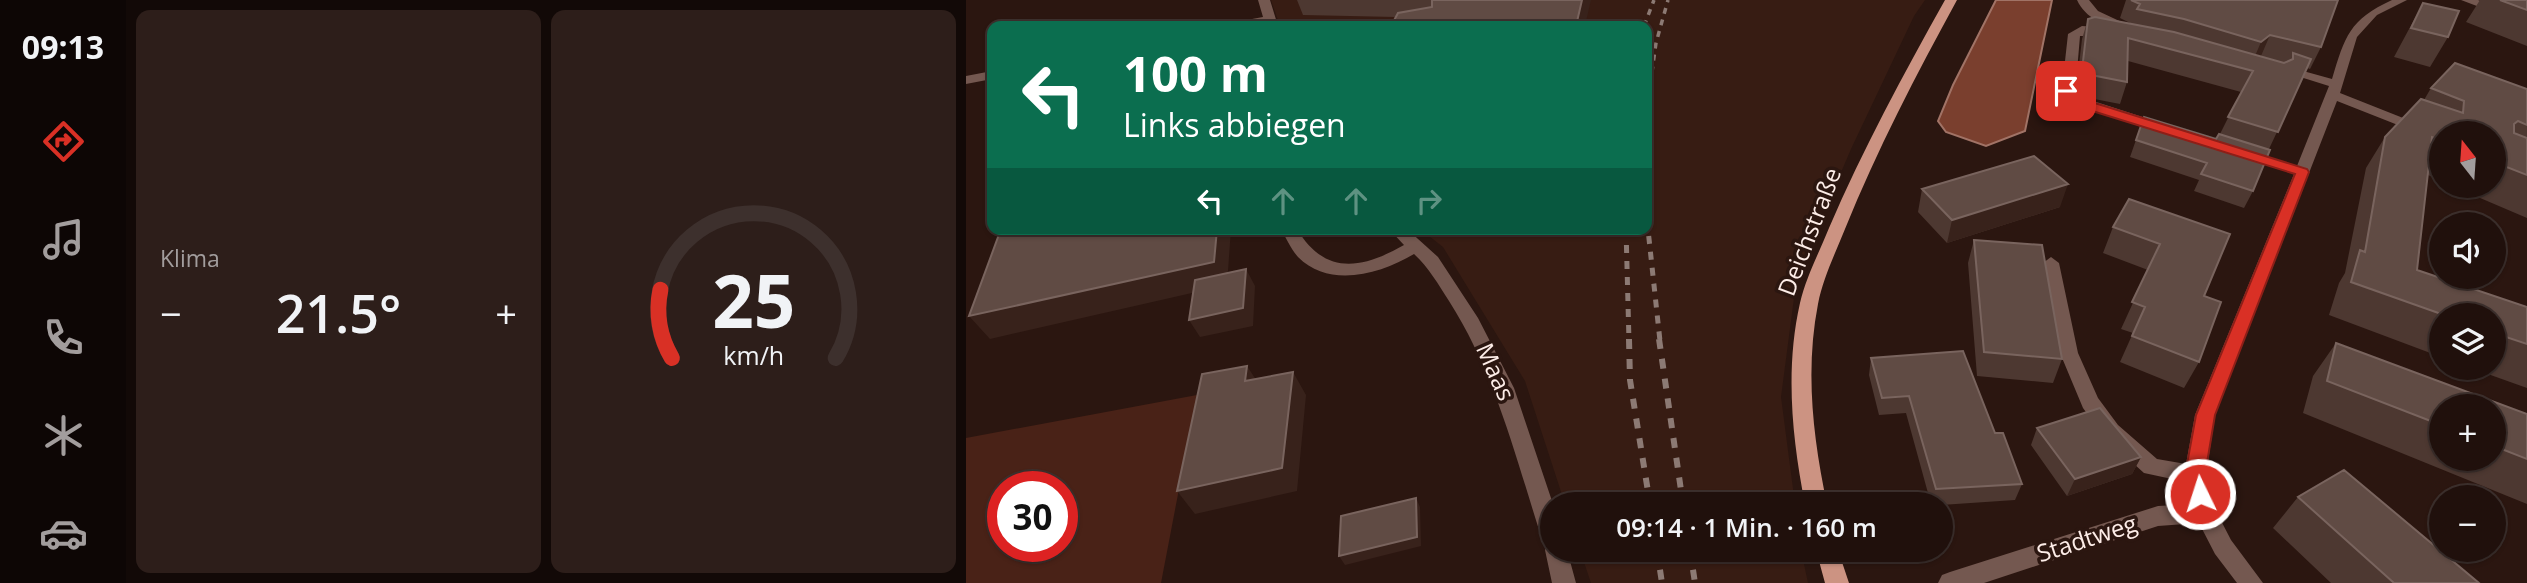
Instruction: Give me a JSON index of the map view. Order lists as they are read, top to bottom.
{
  "streets": {
    "main road": ["Deichstraße"],
    "street": ["Maas", "Stadtweg"]
  },
  "north": "top",
  "page": {
    "tabs": "09:13",
    "tile": "Klima",
    "turn": ["100 m", "Links abbiegen"],
    "map_buttons": ["+", "−"],
    "heat": ["−", "21.5°", "+"],
    "limit": "30",
    "trip": "09:14 · 1 Min. · 160 m",
    "gauge": ["25", "km/h"]
  }
}
